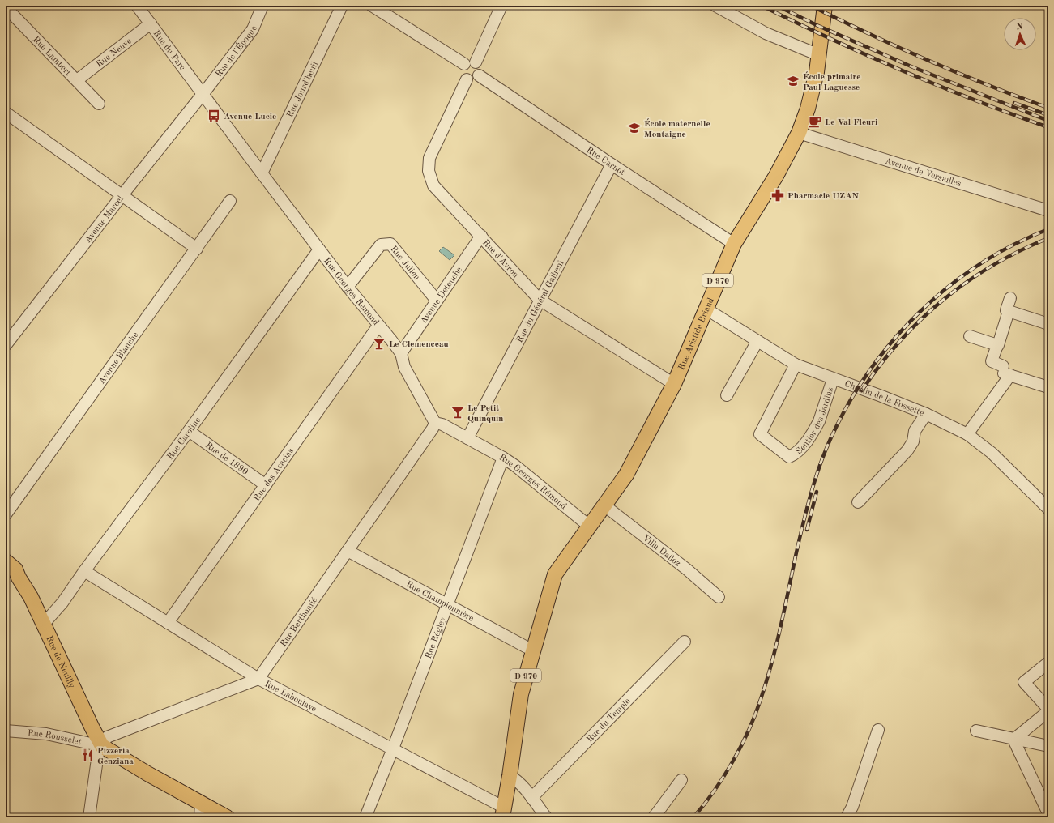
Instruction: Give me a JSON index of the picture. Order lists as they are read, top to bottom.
{
  "streets": {
    "main road": ["D 970", "Rue Aristide Briand", "Rue de Neuilly"],
    "street": [
      "Rue du Parc",
      "Rue de l'Époque",
      "Rue Neuve",
      "Rue Lambert",
      "Rue Jourd'heuil",
      "Rue Carnot",
      "Avenue de Versailles",
      "Avenue Marcel",
      "Rue d'Avron",
      "Rue Julien",
      "Rue Georges Rémond",
      "Avenue Detouche",
      "Rue du Général Gallieni",
      "Avenue Blanche",
      "Chemin de la Fossette",
      "Sentier des Jardins",
      "Rue Caroline",
      "Rue de 1890",
      "Rue des Acacias",
      "Villa Dalloz",
      "Rue Championnière",
      "Rue Berthomié",
      "Rue Régley",
      "Rue Laboulaye",
      "Rue du Temple",
      "Rue Rousselet"
    ]
  },
  "crossings": [
    ["Rue du Parc", "Rue de l'Époque"],
    ["Rue du Parc", "Rue Neuve"],
    ["Rue du Parc", "Avenue Marcel"],
    ["Rue du Parc", "Rue Georges Rémond"],
    ["Rue de l'Époque", "Avenue Marcel"],
    ["Rue de l'Époque", "Rue Georges Rémond"],
    ["Rue Neuve", "Rue Lambert"],
    ["Rue Jourd'heuil", "Rue Georges Rémond"],
    ["Rue Carnot", "Rue d'Avron"],
    ["Rue Carnot", "Rue du Général Gallieni"],
    ["Rue Carnot", "Rue Aristide Briand"],
    ["Avenue de Versailles", "Rue Aristide Briand"],
    ["Avenue Marcel", "Rue Georges Rémond"],
    ["Rue d'Avron", "Avenue Detouche"],
    ["Rue d'Avron", "Rue du Général Gallieni"],
    ["Rue d'Avron", "Rue Aristide Briand"],
    ["Rue Julien", "Rue Georges Rémond"],
    ["Rue Julien", "Avenue Detouche"],
    ["D 970", "Rue Aristide Briand"],
    ["D 970", "Rue Championnière"],
    ["D 970", "Rue Laboulaye"],
    ["Rue Georges Rémond", "Avenue Detouche"],
    ["Rue Georges Rémond", "Rue du Général Gallieni"],
    ["Rue Georges Rémond", "Rue Aristide Briand"],
    ["Rue Georges Rémond", "Rue Caroline"],
    ["Rue Georges Rémond", "Rue des Acacias"],
    ["Rue Georges Rémond", "Rue Berthomié"],
    ["Rue Georges Rémond", "Rue Régley"],
    ["Rue Aristide Briand", "Chemin de la Fossette"],
    ["Rue Aristide Briand", "Villa Dalloz"],
    ["Rue Aristide Briand", "Rue Championnière"],
    ["Chemin de la Fossette", "Sentier des Jardins"],
    ["Rue Caroline", "Rue de 1890"],
    ["Rue Caroline", "Rue de Neuilly"],
    ["Rue Caroline", "Rue Laboulaye"],
    ["Rue de 1890", "Rue des Acacias"],
    ["Rue des Acacias", "Rue Laboulaye"],
    ["Rue Championnière", "Rue Berthomié"],
    ["Rue Championnière", "Rue Régley"],
    ["Rue Berthomié", "Rue Laboulaye"],
    ["Rue Régley", "Rue Laboulaye"],
    ["Rue de Neuilly", "Rue Rousselet"]
  ],
  "places": {
    "school or university": ["École primaire Paul Laguesse", "École maternelle Montaigne"],
    "bus stop": ["Avenue Lucie"],
    "cafe": ["Le Val Fleuri"],
    "pharmacy": ["Pharmacie UZAN"],
    "bar": ["Le Clemenceau", "Le Petit Quinquin"],
    "restaurant": ["Pizzeria Genziana"]
  },
  "north": "top"
}
